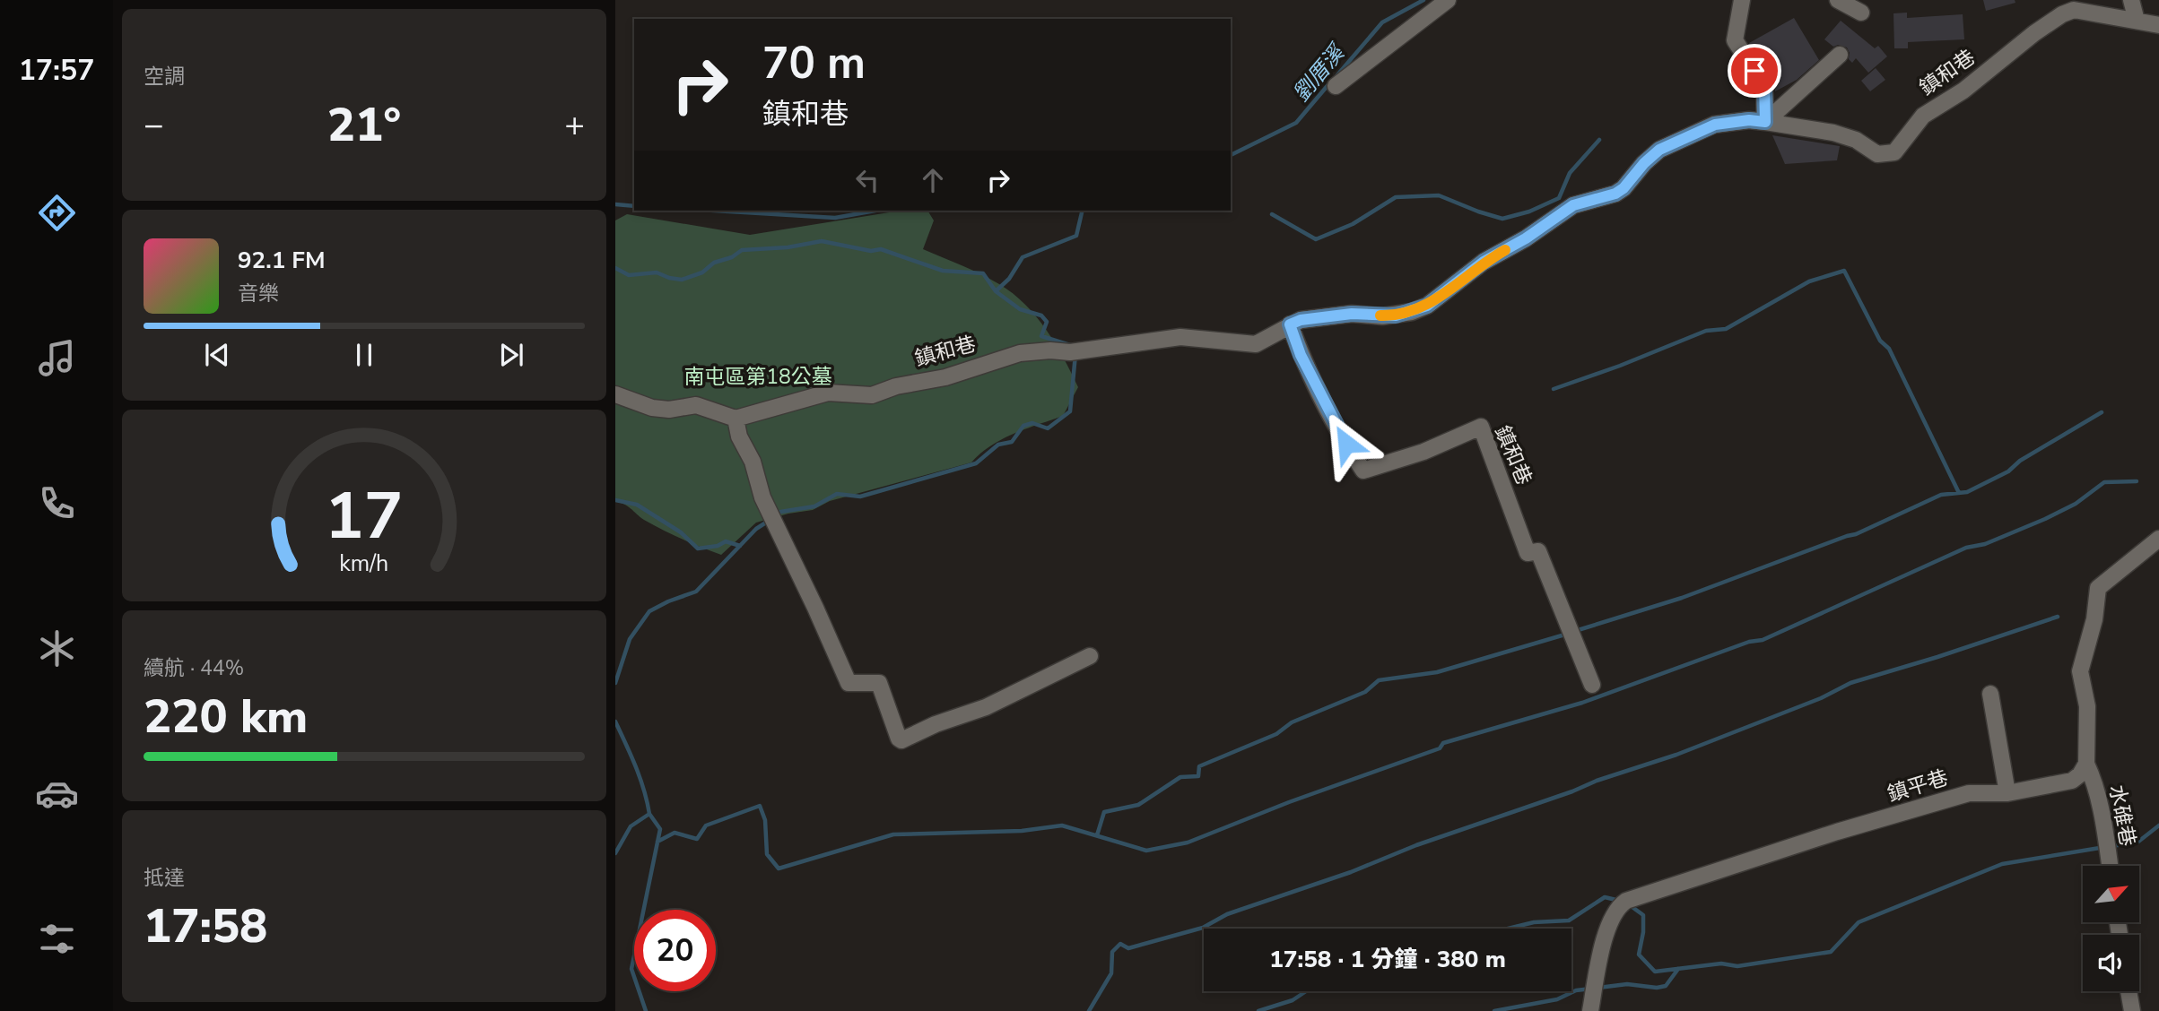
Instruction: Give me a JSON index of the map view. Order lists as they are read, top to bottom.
{
  "streets": {
    "lane": ["鎮和巷", "鎮平巷", "水碓巷"]
  },
  "crossings": [
    ["鎮平巷", "水碓巷"]
  ],
  "water": ["劉厝溪"],
  "parks": ["南屯區第18公墓"],
  "north": "top right",
  "page": {
    "tabs": "17:57",
    "tile": [
      "空調",
      ["續航 · 44%", "220 km"],
      ["抵達", "17:58"]
    ],
    "turn": ["70 m", "鎮和巷"],
    "heat": ["−", "21°", "+"],
    "song": ["92.1 FM", "音樂"],
    "limit": "20",
    "trip": "17:58 · 1 分鐘 · 380 m",
    "gauge": ["17", "km/h"]
  }
}
